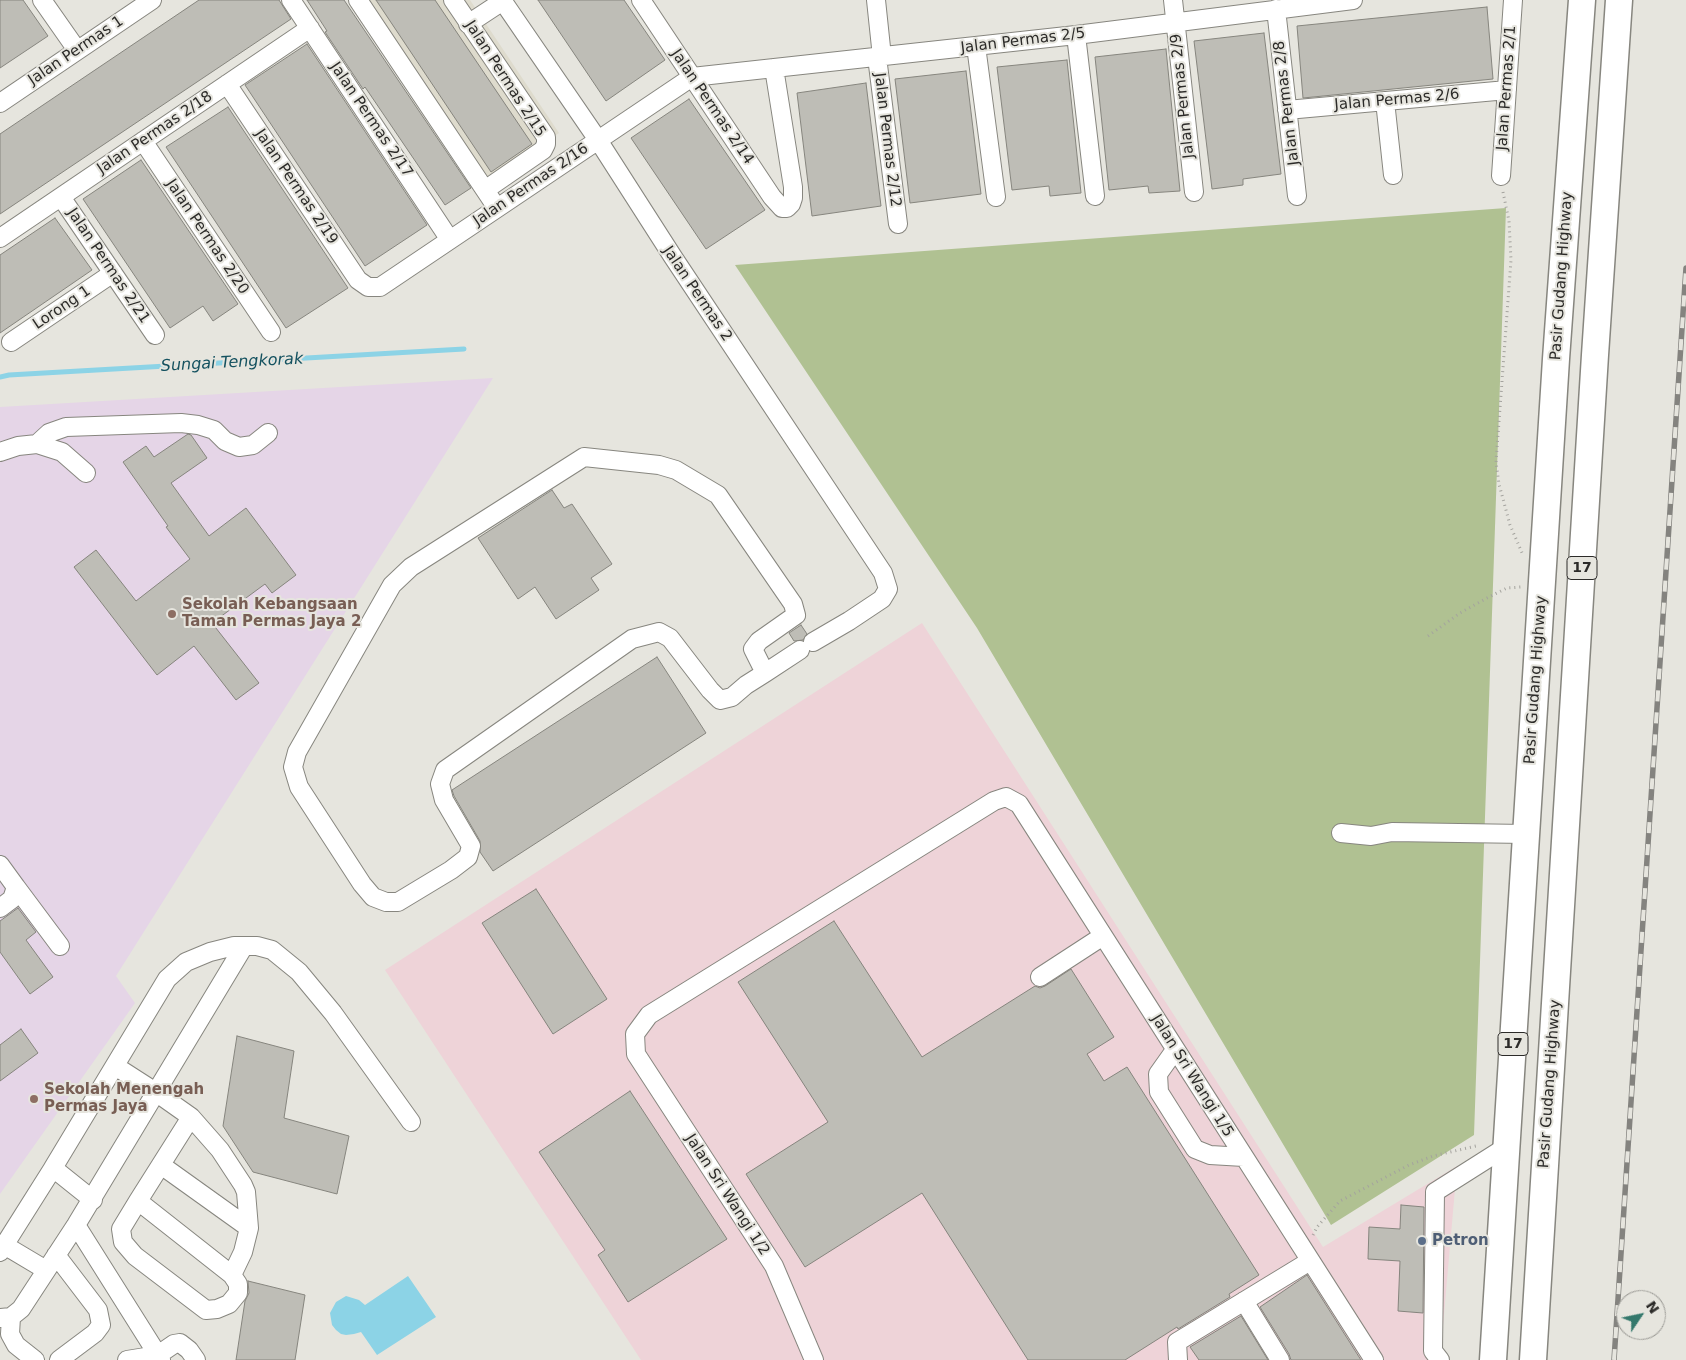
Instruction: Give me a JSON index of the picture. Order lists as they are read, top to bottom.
{
  "streets": {
    "highway": ["Pasir Gudang Highway", "17"],
    "street": [
      "Jalan Permas 2/5",
      "Jalan Permas 1",
      "Jalan Permas 2/15",
      "Jalan Permas 2/1",
      "Jalan Permas 2/9",
      "Jalan Permas 2/6",
      "Jalan Permas 2/8",
      "Jalan Permas 2/14",
      "Jalan Permas 2/17",
      "Jalan Permas 2/18",
      "Jalan Permas 2/12",
      "Jalan Permas 2/16",
      "Jalan Permas 2/19",
      "Jalan Permas 2/20",
      "Jalan Permas 2/21",
      "Jalan Permas 2",
      "Lorong 1",
      "Jalan Sri Wangi 1/5",
      "Jalan Sri Wangi 1/2"
    ]
  },
  "crossings": [
    ["Jalan Permas 2/5", "Jalan Permas 2/9"],
    ["Jalan Permas 2/5", "Jalan Permas 2/8"],
    ["Jalan Permas 2/5", "Jalan Permas 2/14"],
    ["Jalan Permas 2/5", "Jalan Permas 2/12"],
    ["Jalan Permas 2/5", "Jalan Permas 2/16"],
    ["Jalan Permas 2/1", "Jalan Permas 2/6"],
    ["Jalan Permas 2/6", "Jalan Permas 2/8"],
    ["Jalan Permas 2/14", "Jalan Permas 2/16"],
    ["Jalan Permas 2/17", "Jalan Permas 2/18"],
    ["Jalan Permas 2/17", "Jalan Permas 2/16"],
    ["Jalan Permas 2/18", "Jalan Permas 2/19"],
    ["Jalan Permas 2/18", "Jalan Permas 2/20"],
    ["Jalan Permas 2/18", "Jalan Permas 2/21"],
    ["Jalan Permas 2/16", "Jalan Permas 2/19"],
    ["Jalan Permas 2/16", "Jalan Permas 2"],
    ["Jalan Permas 2/21", "Lorong 1"],
    ["Jalan Sri Wangi 1/5", "Jalan Sri Wangi 1/2"]
  ],
  "water": ["Sungai Tengkorak"],
  "places": ["Sekolah Kebangsaan Taman Permas Jaya 2", "Sekolah Menengah Permas Jaya", "Petron"],
  "north": "top right"
}
